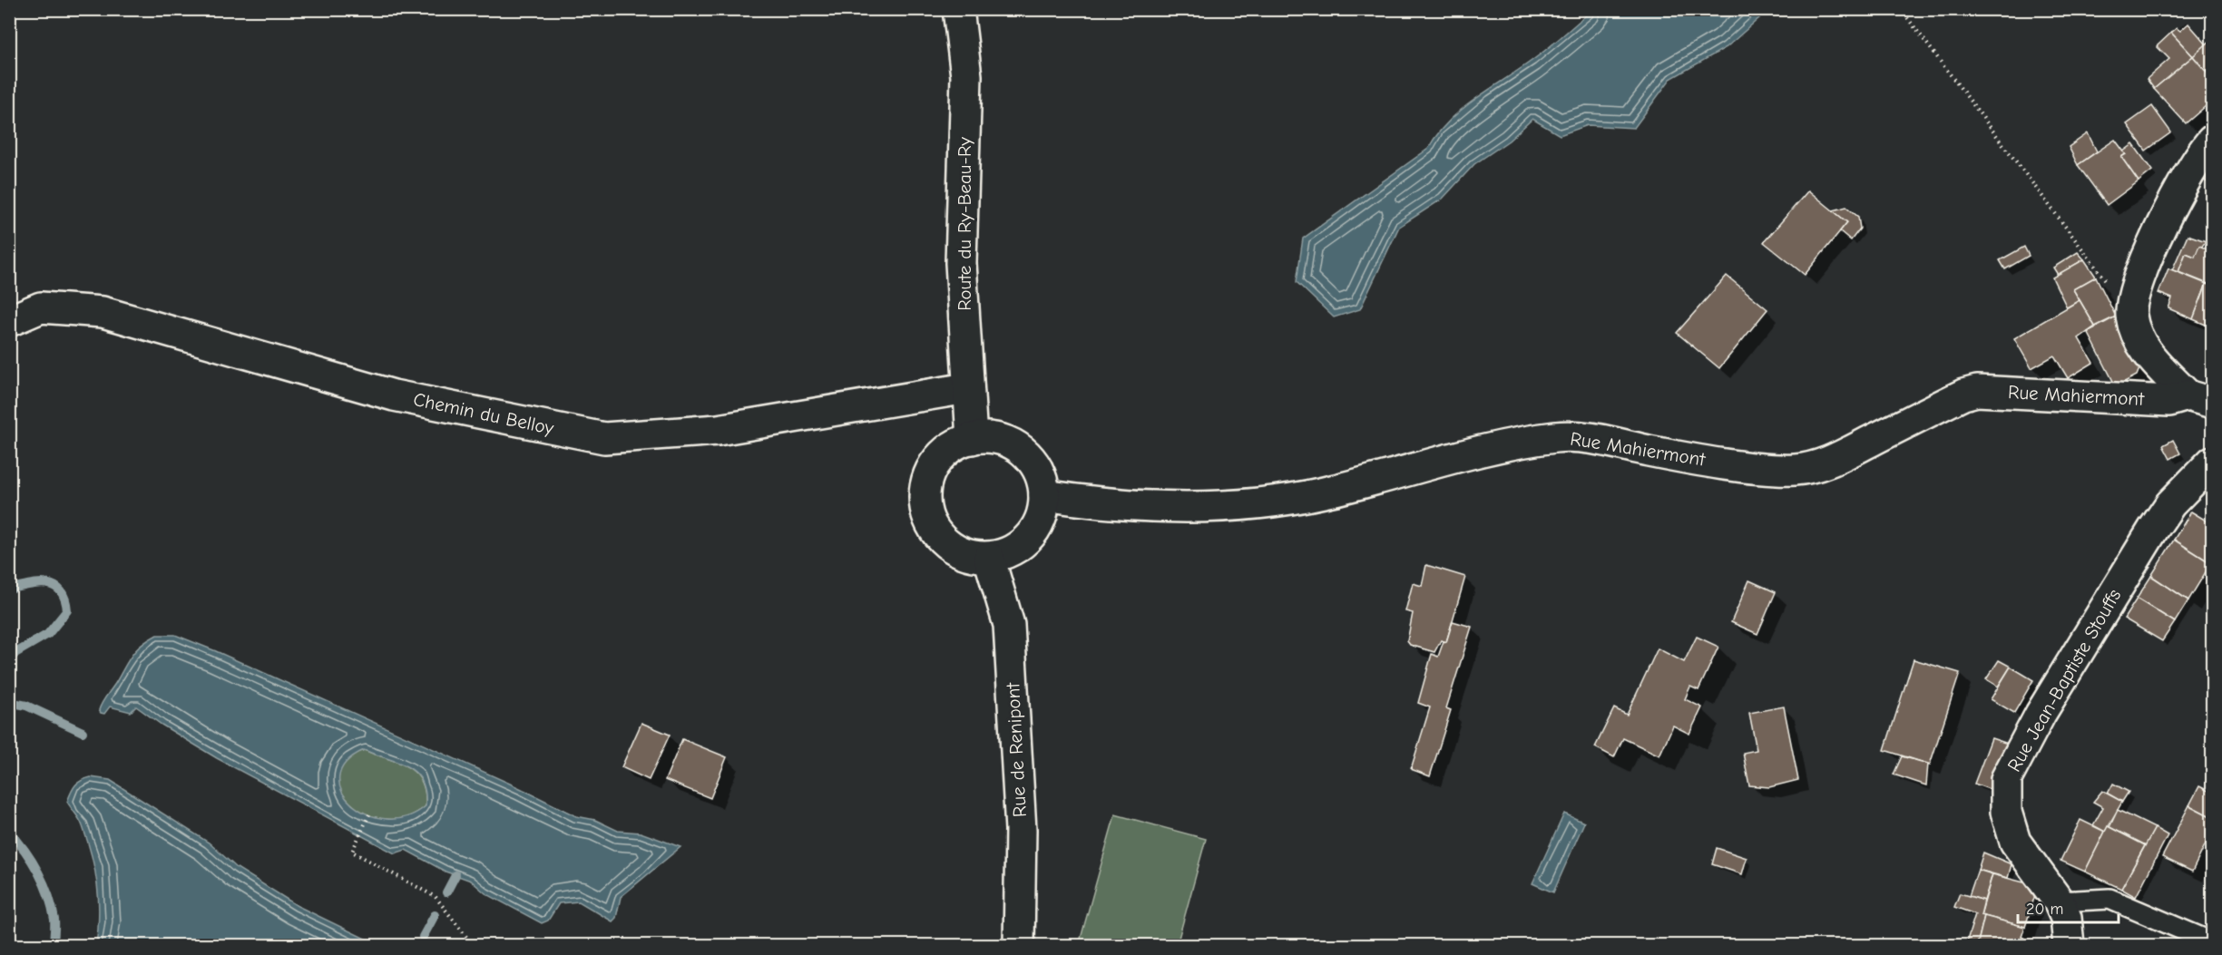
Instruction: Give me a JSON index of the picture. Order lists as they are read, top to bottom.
{
  "streets": {
    "street": [
      "Route du Ry-Beau-Ry",
      "Rue Mahiermont",
      "Chemin du Belloy",
      "Rue Jean-Baptiste Stouffs",
      "Rue de Renipont"
    ]
  },
  "crossings": [
    ["Route du Ry-Beau-Ry", "Rue Mahiermont"],
    ["Route du Ry-Beau-Ry", "Chemin du Belloy"],
    ["Route du Ry-Beau-Ry", "Rue de Renipont"],
    ["Rue Mahiermont", "Rue de Renipont"]
  ],
  "scale_bar": "20 m"
}
